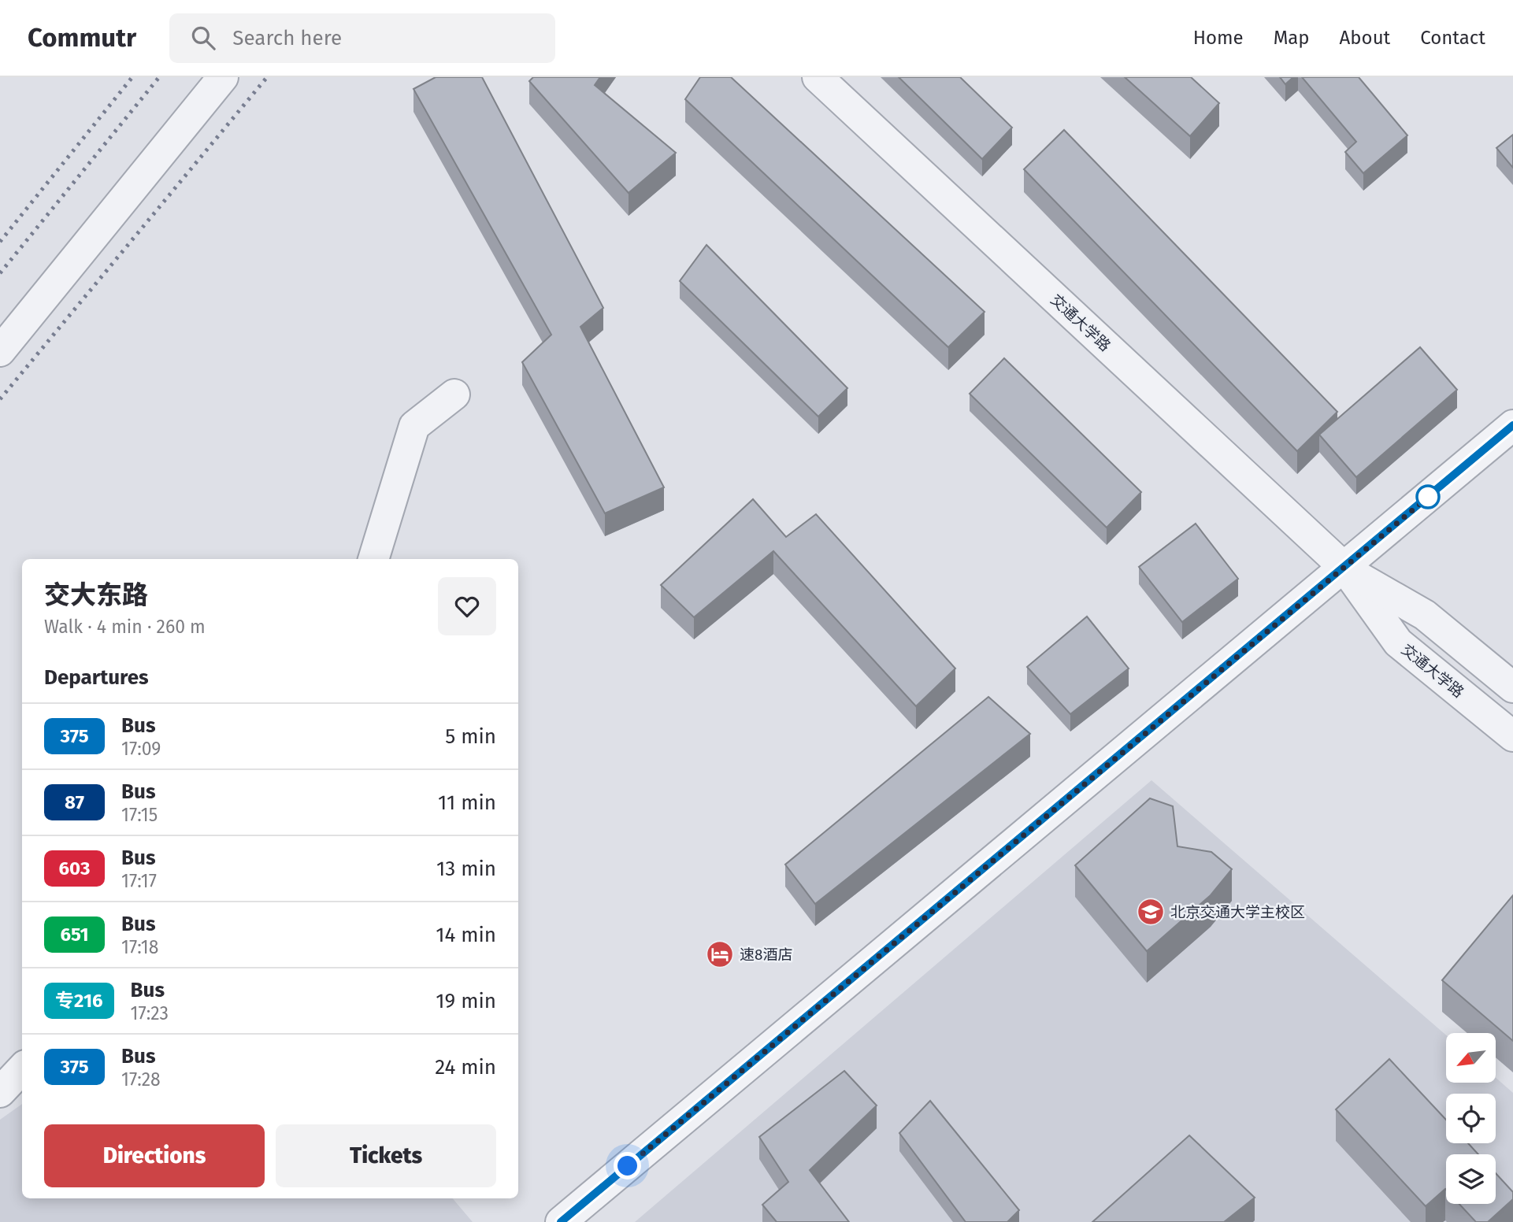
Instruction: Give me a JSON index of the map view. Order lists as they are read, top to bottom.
{
  "streets": {
    "street": ["交通大学路"]
  },
  "places": {
    "school or university": ["北京交通大学主校区"],
    "hotel": ["速8酒店"]
  },
  "lines": ["bus line 375"],
  "north": "bottom left",
  "page": {
    "header": "Commutr",
    "search": "Search here",
    "nav": [
      "Home",
      "Map",
      "About",
      "Contact"
    ],
    "heading": [
      ["交大东路", "Walk · 4 min · 260 m"],
      "Departures"
    ],
    "list": [
      {
        "mark": "375",
        "name": "Bus",
        "note": "17:09",
        "value": "5 min"
      },
      {
        "mark": "87",
        "name": "Bus",
        "note": "17:15",
        "value": "11 min"
      },
      {
        "mark": "603",
        "name": "Bus",
        "note": "17:17",
        "value": "13 min"
      },
      {
        "mark": "651",
        "name": "Bus",
        "note": "17:18",
        "value": "14 min"
      },
      {
        "mark": "专216",
        "name": "Bus",
        "note": "17:23",
        "value": "19 min"
      },
      {
        "mark": "375",
        "name": "Bus",
        "note": "17:28",
        "value": "24 min"
      }
    ],
    "buttons": ["Directions", "Tickets"]
  }
}
